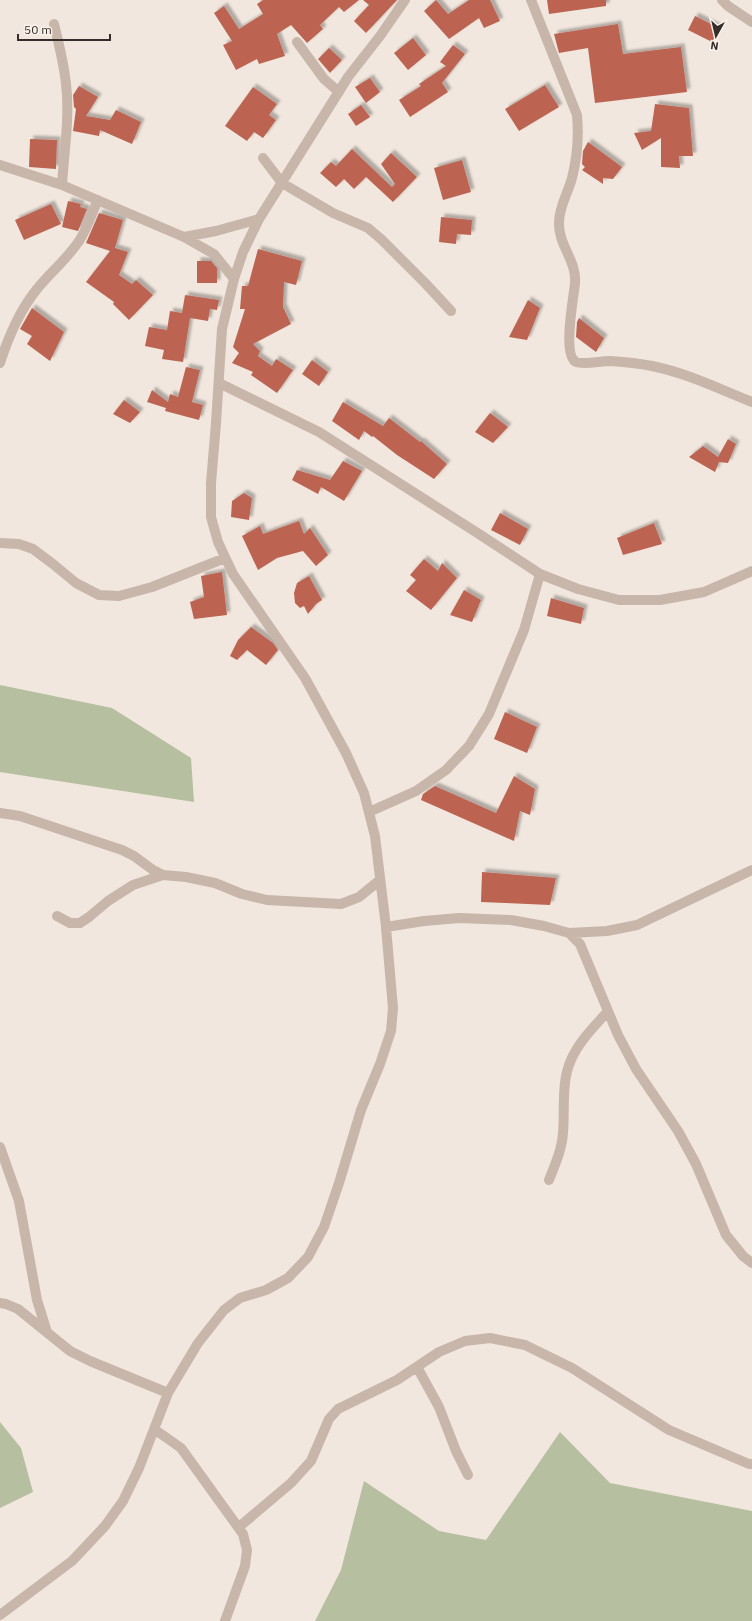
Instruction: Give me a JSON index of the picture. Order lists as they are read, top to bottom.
{
  "scale_bar": "50 m",
  "north": "bottom"
}
